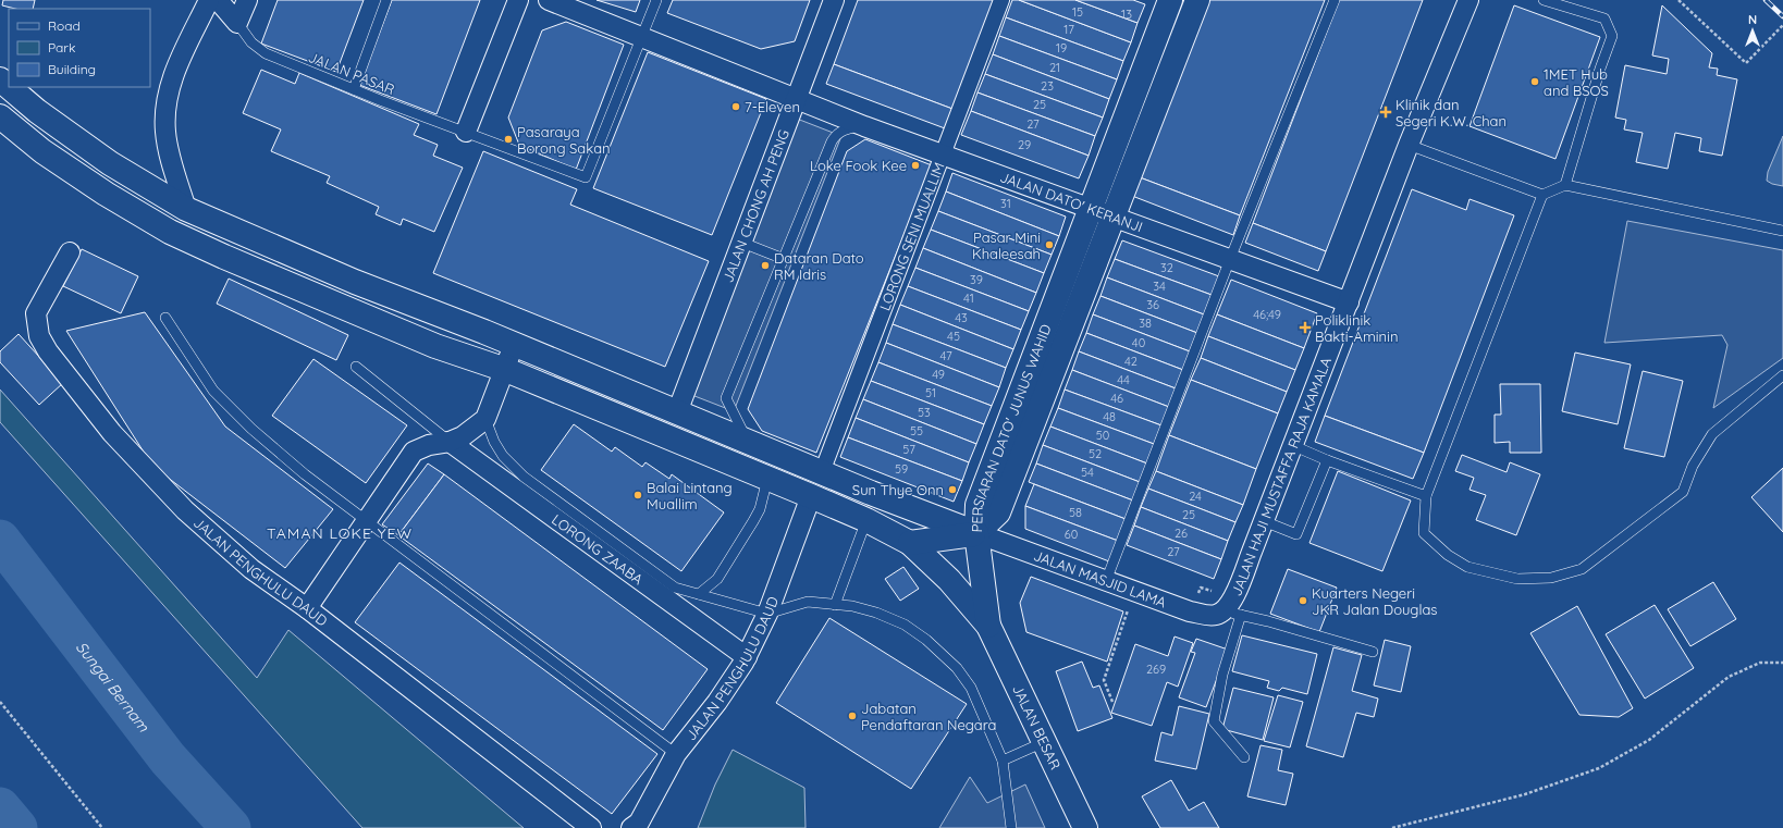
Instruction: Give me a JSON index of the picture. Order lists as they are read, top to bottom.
{
  "streets": {
    "main road": ["PERSIARAN DATO' JUNUS WAHID", "JALAN BESAR"],
    "street": [
      "JALAN DATO' KERANJI",
      "JALAN CHONG AH PENG",
      "LORONG SENI MUALLIM",
      "JALAN HAJI MUSTAFFA RAJA KAMALA",
      "LORONG ZAABA",
      "JALAN PENGHULU DAUD",
      "JALAN MASJID LAMA"
    ],
    "lane": ["JALAN PASAR"]
  },
  "crossings": [
    ["JALAN PASAR", "JALAN DATO' KERANJI"],
    ["JALAN DATO' KERANJI", "JALAN CHONG AH PENG"],
    ["JALAN DATO' KERANJI", "LORONG SENI MUALLIM"],
    ["JALAN DATO' KERANJI", "PERSIARAN DATO' JUNUS WAHID"],
    ["JALAN DATO' KERANJI", "JALAN HAJI MUSTAFFA RAJA KAMALA"],
    ["PERSIARAN DATO' JUNUS WAHID", "JALAN MASJID LAMA"],
    ["JALAN HAJI MUSTAFFA RAJA KAMALA", "JALAN MASJID LAMA"],
    ["LORONG ZAABA", "JALAN PENGHULU DAUD"]
  ],
  "districts": ["TAMAN LOKE YEW"],
  "water": ["Sungai Bernam"],
  "places": {
    "other": [
      "1MET Hub and BSOS",
      "7-Eleven",
      "Pasaraya Borong Sakan",
      "Loke Fook Kee",
      "Pasar Mini Khaleesah",
      "Dataran Dato RM Idris",
      "Sun Thye Onn",
      "Balai Lintang Muallim",
      "Kuarters Negeri JKR Jalan Douglas",
      "Jabatan Pendaftaran Negara"
    ],
    "health": ["Klinik dan Segeri K.W. Chan", "Poliklinik Bakti-Aminin"]
  },
  "house_numbers": [
    "15",
    "13",
    "17",
    "19",
    "21",
    "23",
    "25",
    "27",
    "29",
    "31",
    "32",
    "39",
    "34",
    "41",
    "36",
    "46;49",
    "43",
    "38",
    "45",
    "40",
    "47",
    "42",
    "49",
    "44",
    "51",
    "46",
    "53",
    "48",
    "55",
    "50",
    "57",
    "52",
    "59",
    "54",
    "24",
    "58",
    "25",
    "26",
    "60",
    "27",
    "269"
  ],
  "legend": ["Road", "Park", "Building"],
  "north": "top"
}
